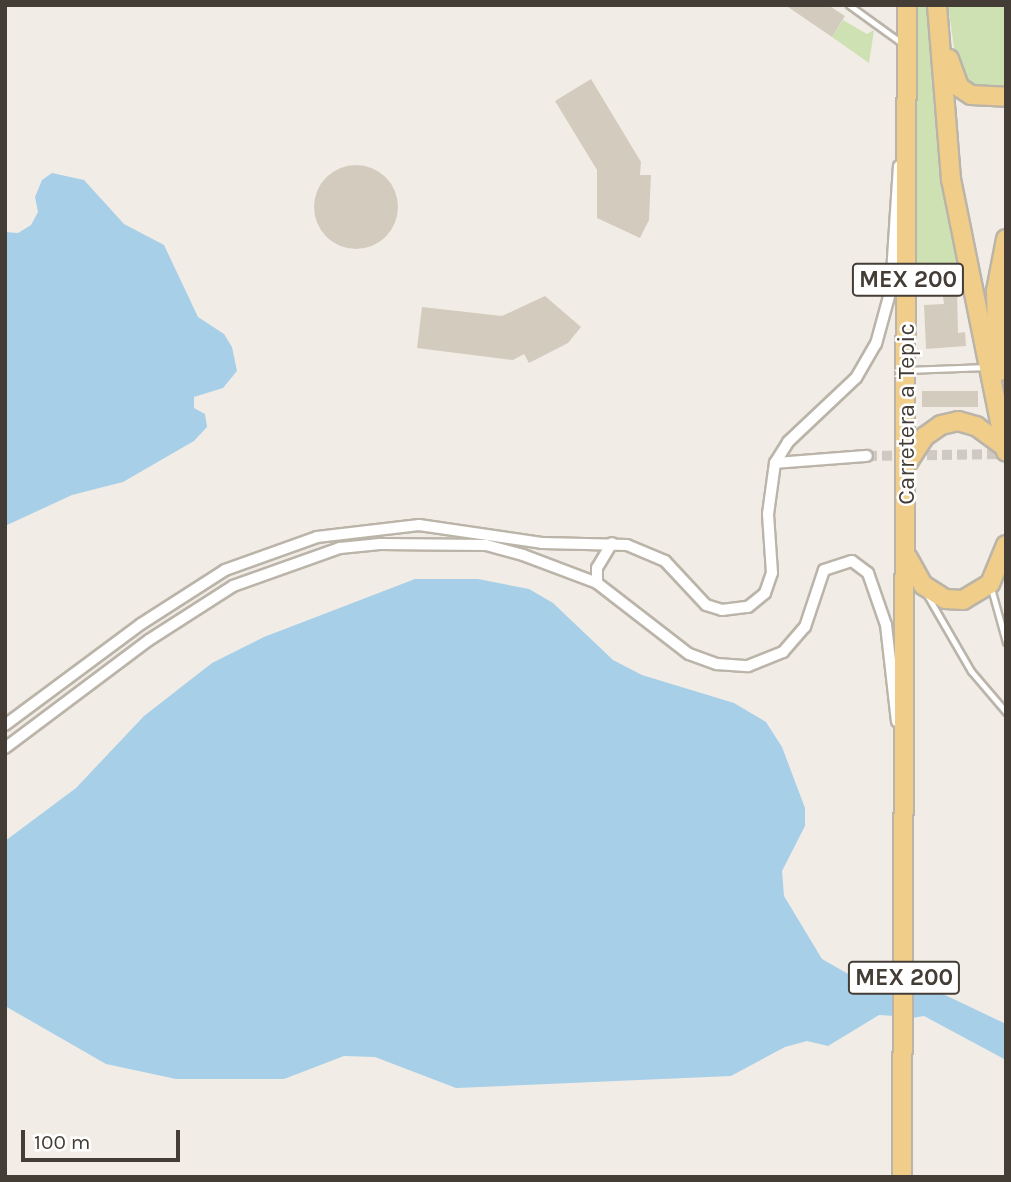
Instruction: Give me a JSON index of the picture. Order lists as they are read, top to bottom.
{
  "streets": {
    "highway": ["MEX 200", "Carretera a Tepic"]
  },
  "scale_bar": "100 m"
}
